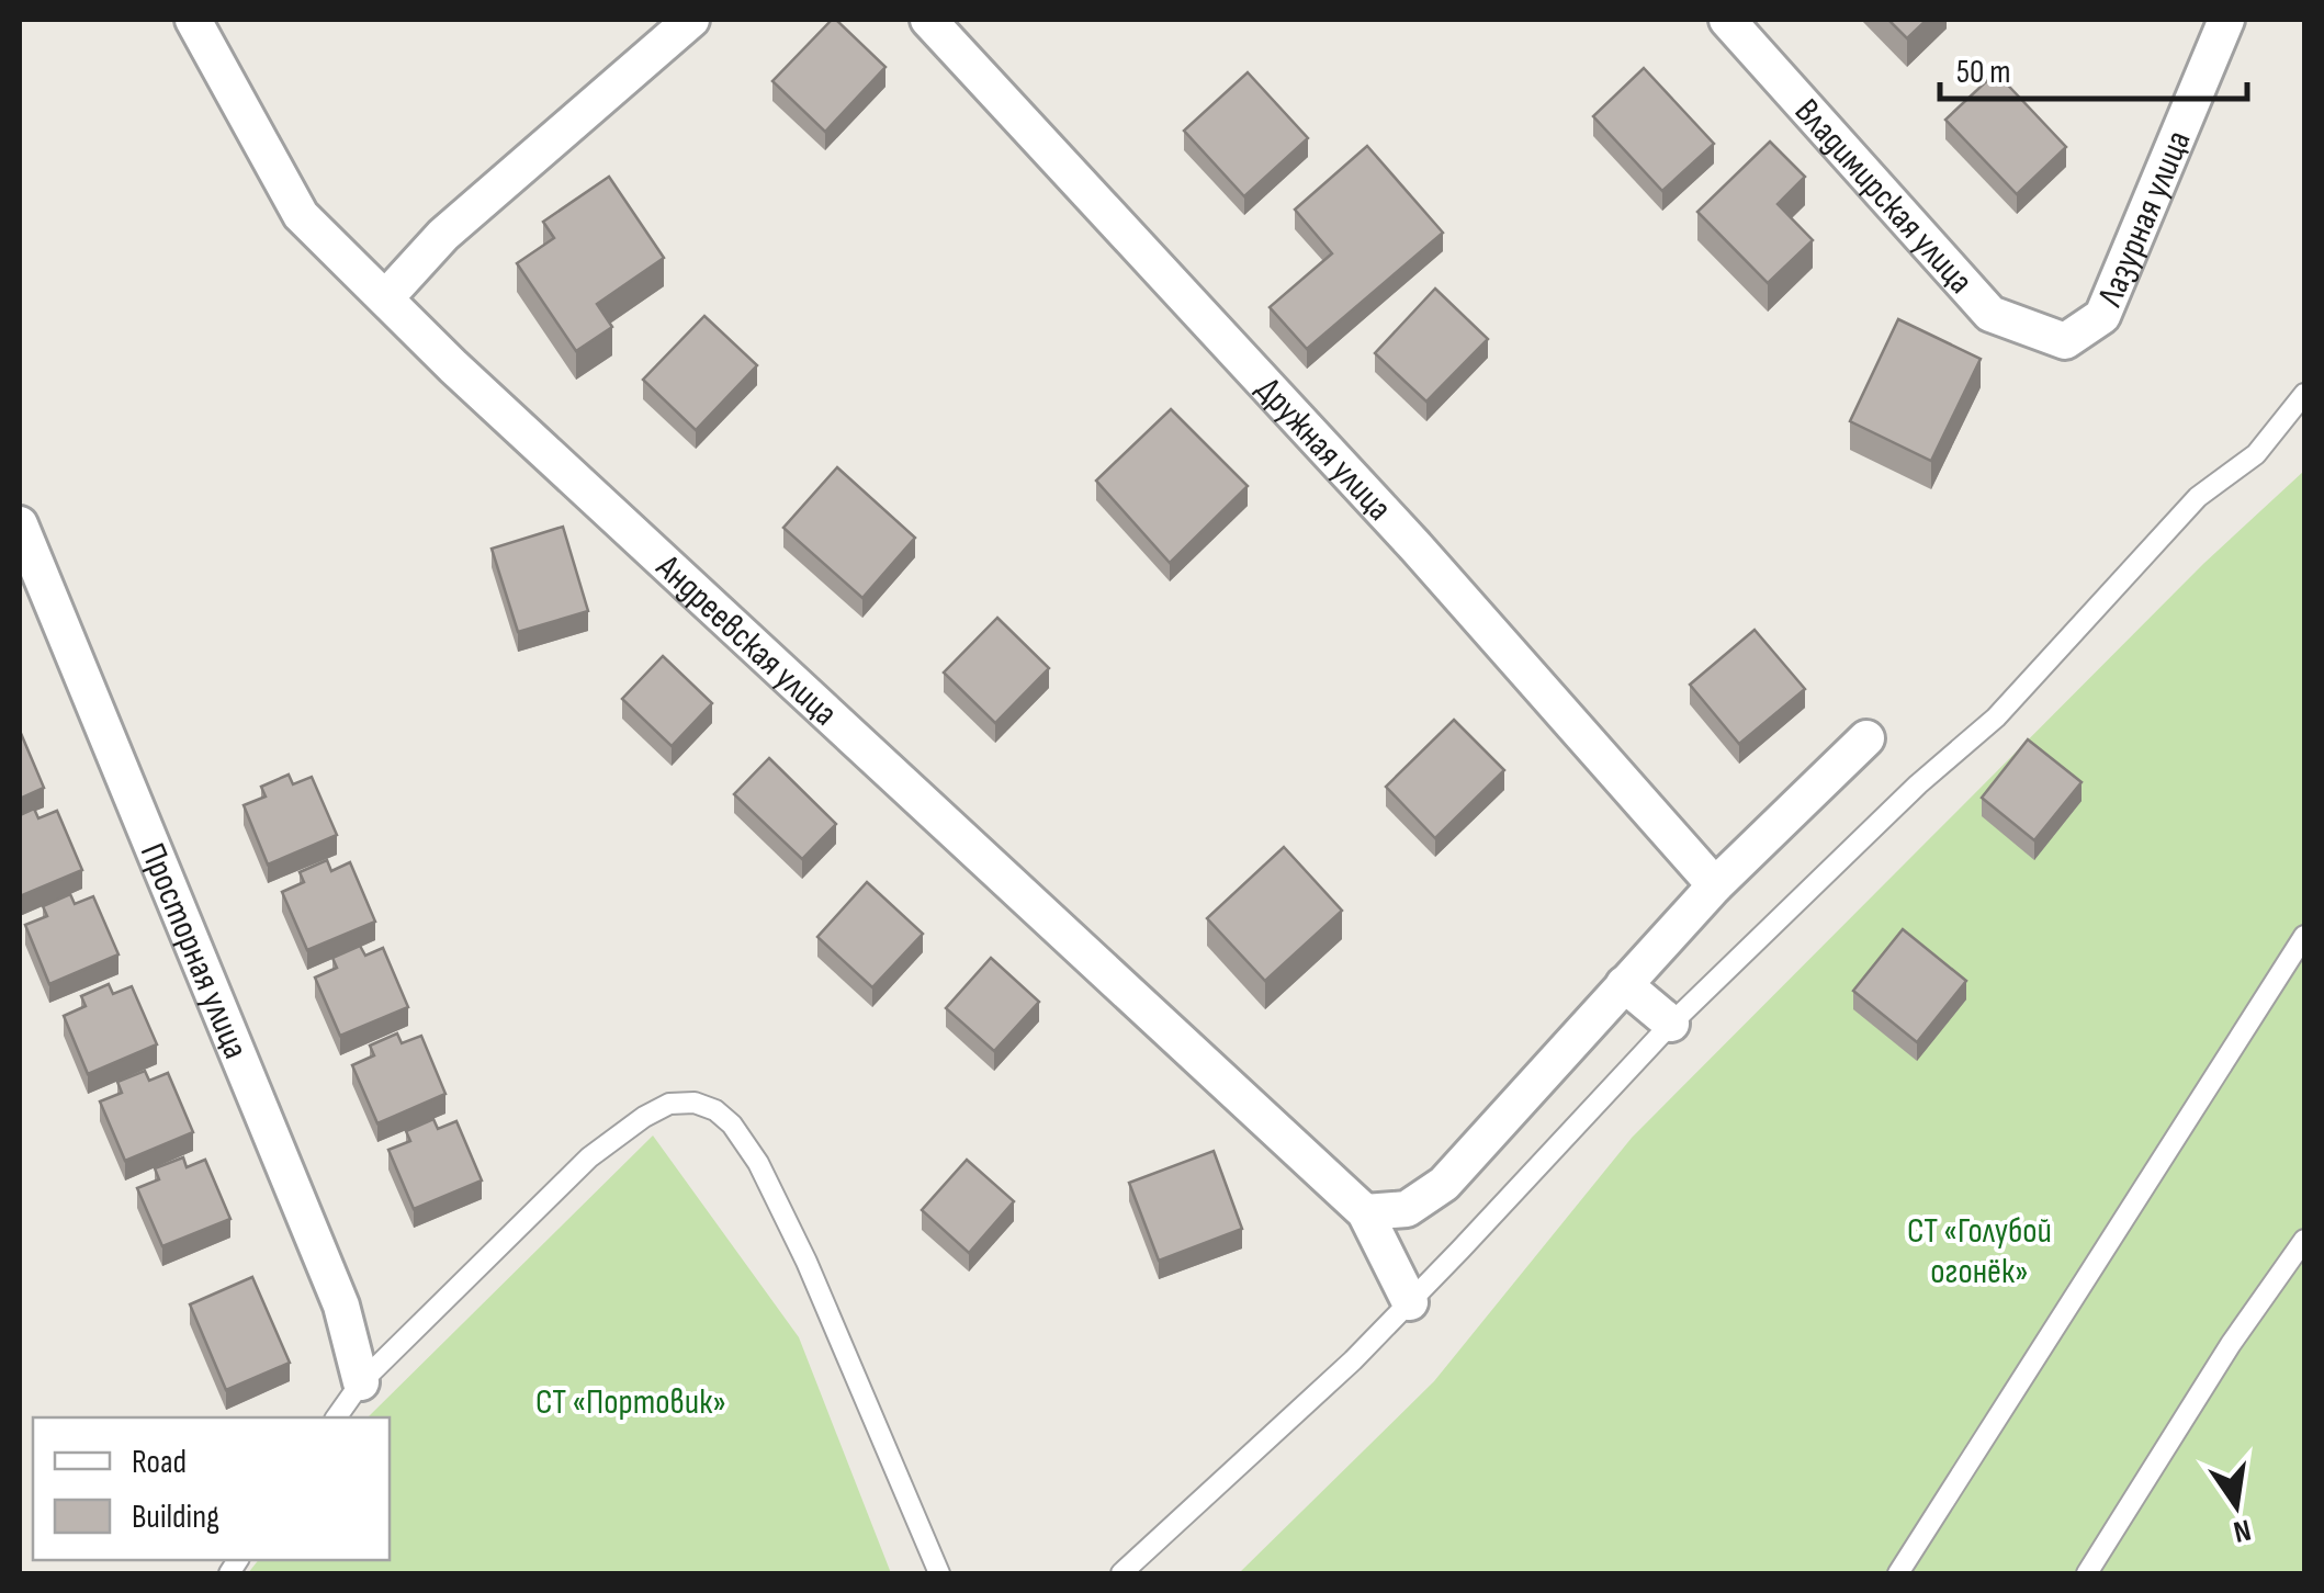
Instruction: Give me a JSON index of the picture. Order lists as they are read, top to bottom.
{
  "streets": {
    "street": [
      "Владимирская улица",
      "Лазурная улица",
      "Дружная улица",
      "Андреевская улица",
      "Просторная улица"
    ]
  },
  "crossings": [
    ["Владимирская улица", "Лазурная улица"]
  ],
  "parks": ["СТ «Голубой огонёк»", "СТ «Портовик»"],
  "legend": ["Road", "Building"],
  "scale_bar": "50 m",
  "north": "bottom"
}
